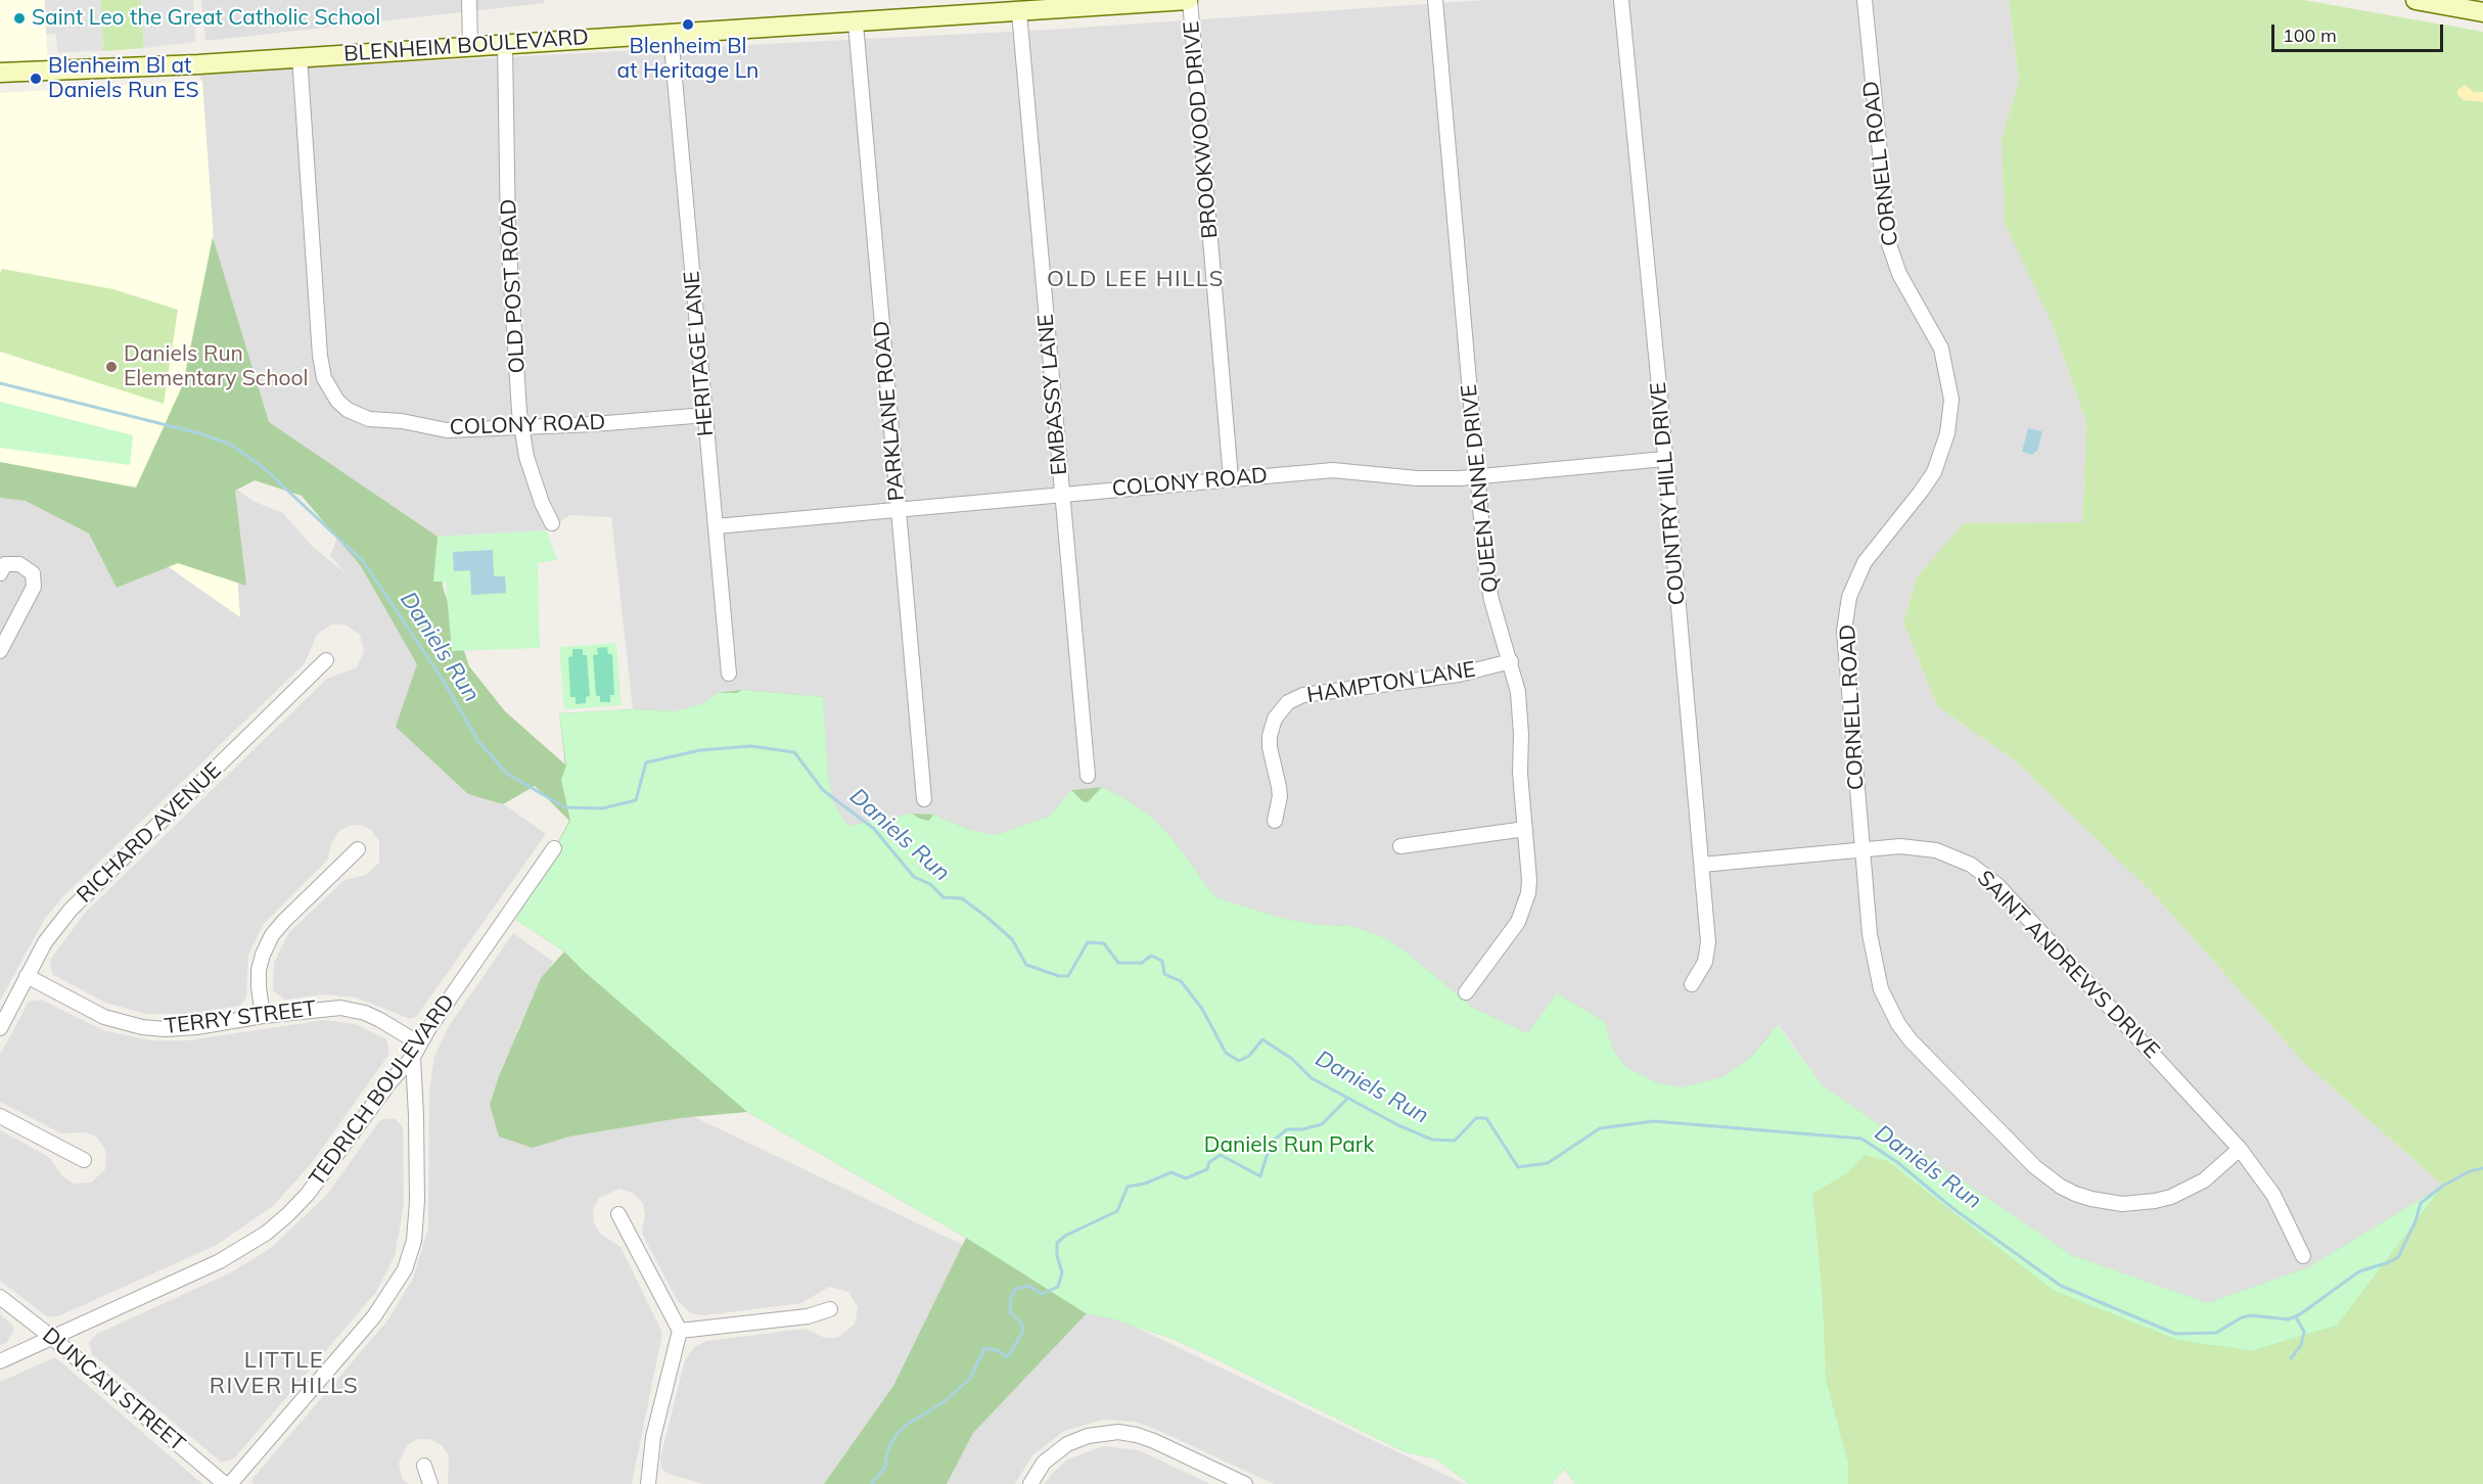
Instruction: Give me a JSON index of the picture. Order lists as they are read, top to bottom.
{
  "streets": {
    "main road": ["BLENHEIM BOULEVARD"],
    "street": [
      "BROOKWOOD DRIVE",
      "CORNELL ROAD",
      "OLD POST ROAD",
      "HERITAGE LANE",
      "EMBASSY LANE",
      "PARKLANE ROAD",
      "COLONY ROAD",
      "QUEEN ANNE DRIVE",
      "COUNTRY HILL DRIVE",
      "HAMPTON LANE",
      "RICHARD AVENUE",
      "SAINT ANDREWS DRIVE",
      "TERRY STREET",
      "TEDRICH BOULEVARD",
      "DUNCAN STREET"
    ]
  },
  "crossings": [
    ["BLENHEIM BOULEVARD", "BROOKWOOD DRIVE"],
    ["BLENHEIM BOULEVARD", "OLD POST ROAD"],
    ["BLENHEIM BOULEVARD", "HERITAGE LANE"],
    ["BLENHEIM BOULEVARD", "EMBASSY LANE"],
    ["BLENHEIM BOULEVARD", "PARKLANE ROAD"],
    ["BLENHEIM BOULEVARD", "COLONY ROAD"],
    ["BROOKWOOD DRIVE", "COLONY ROAD"],
    ["CORNELL ROAD", "SAINT ANDREWS DRIVE"],
    ["OLD POST ROAD", "COLONY ROAD"],
    ["HERITAGE LANE", "COLONY ROAD"],
    ["EMBASSY LANE", "COLONY ROAD"],
    ["PARKLANE ROAD", "COLONY ROAD"],
    ["COLONY ROAD", "QUEEN ANNE DRIVE"],
    ["COLONY ROAD", "COUNTRY HILL DRIVE"],
    ["QUEEN ANNE DRIVE", "HAMPTON LANE"],
    ["COUNTRY HILL DRIVE", "SAINT ANDREWS DRIVE"],
    ["RICHARD AVENUE", "TERRY STREET"],
    ["TERRY STREET", "TEDRICH BOULEVARD"],
    ["TEDRICH BOULEVARD", "DUNCAN STREET"]
  ],
  "districts": ["OLD LEE HILLS", "LITTLE RIVER HILLS"],
  "water": ["Daniels Run"],
  "parks": ["Daniels Run Park"],
  "places": [
    "Saint Leo the Great Catholic School",
    "Blenheim Bl at Heritage Ln",
    "Blenheim Bl at Daniels Run ES",
    "Daniels Run Elementary School"
  ],
  "scale_bar": "100 m"
}
